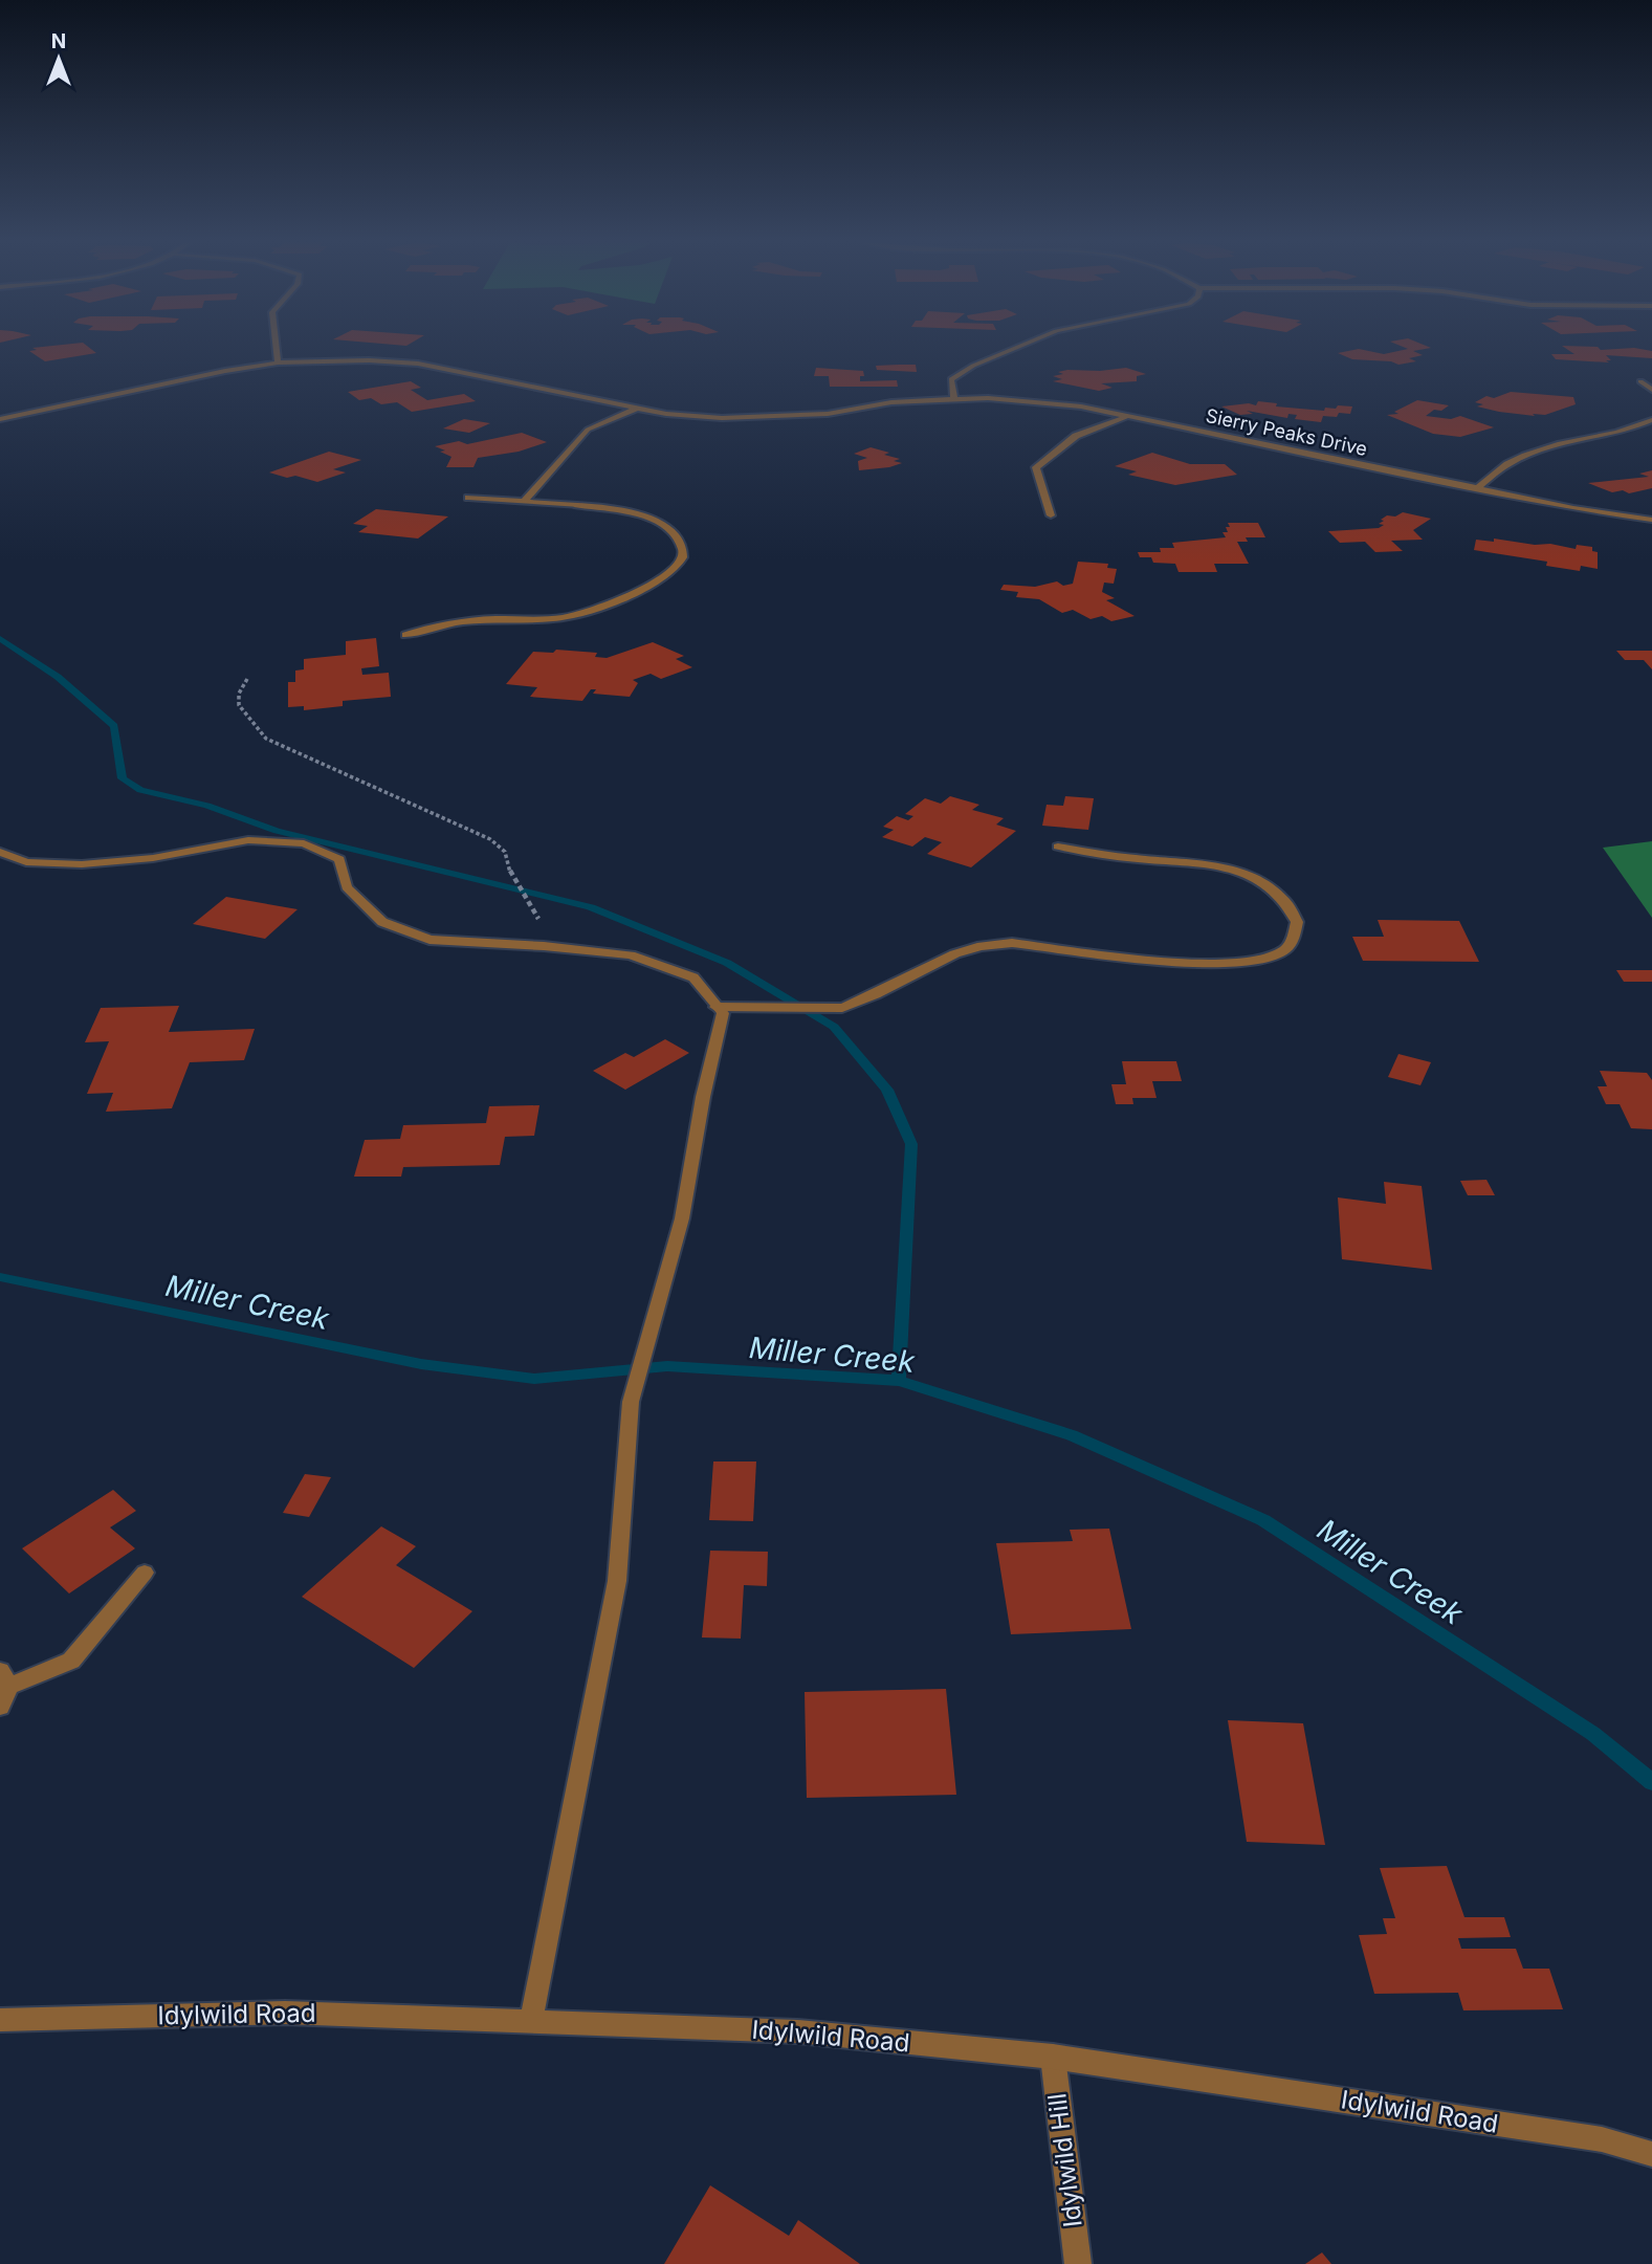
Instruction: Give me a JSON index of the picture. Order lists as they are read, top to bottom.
{
  "streets": {
    "street": ["Sierry Peaks Drive", "Idylwild Road", "Idylwild Hill"]
  },
  "crossings": [
    ["Idylwild Road", "Idylwild Hill"]
  ],
  "water": ["Miller Creek"],
  "north": "top"
}
